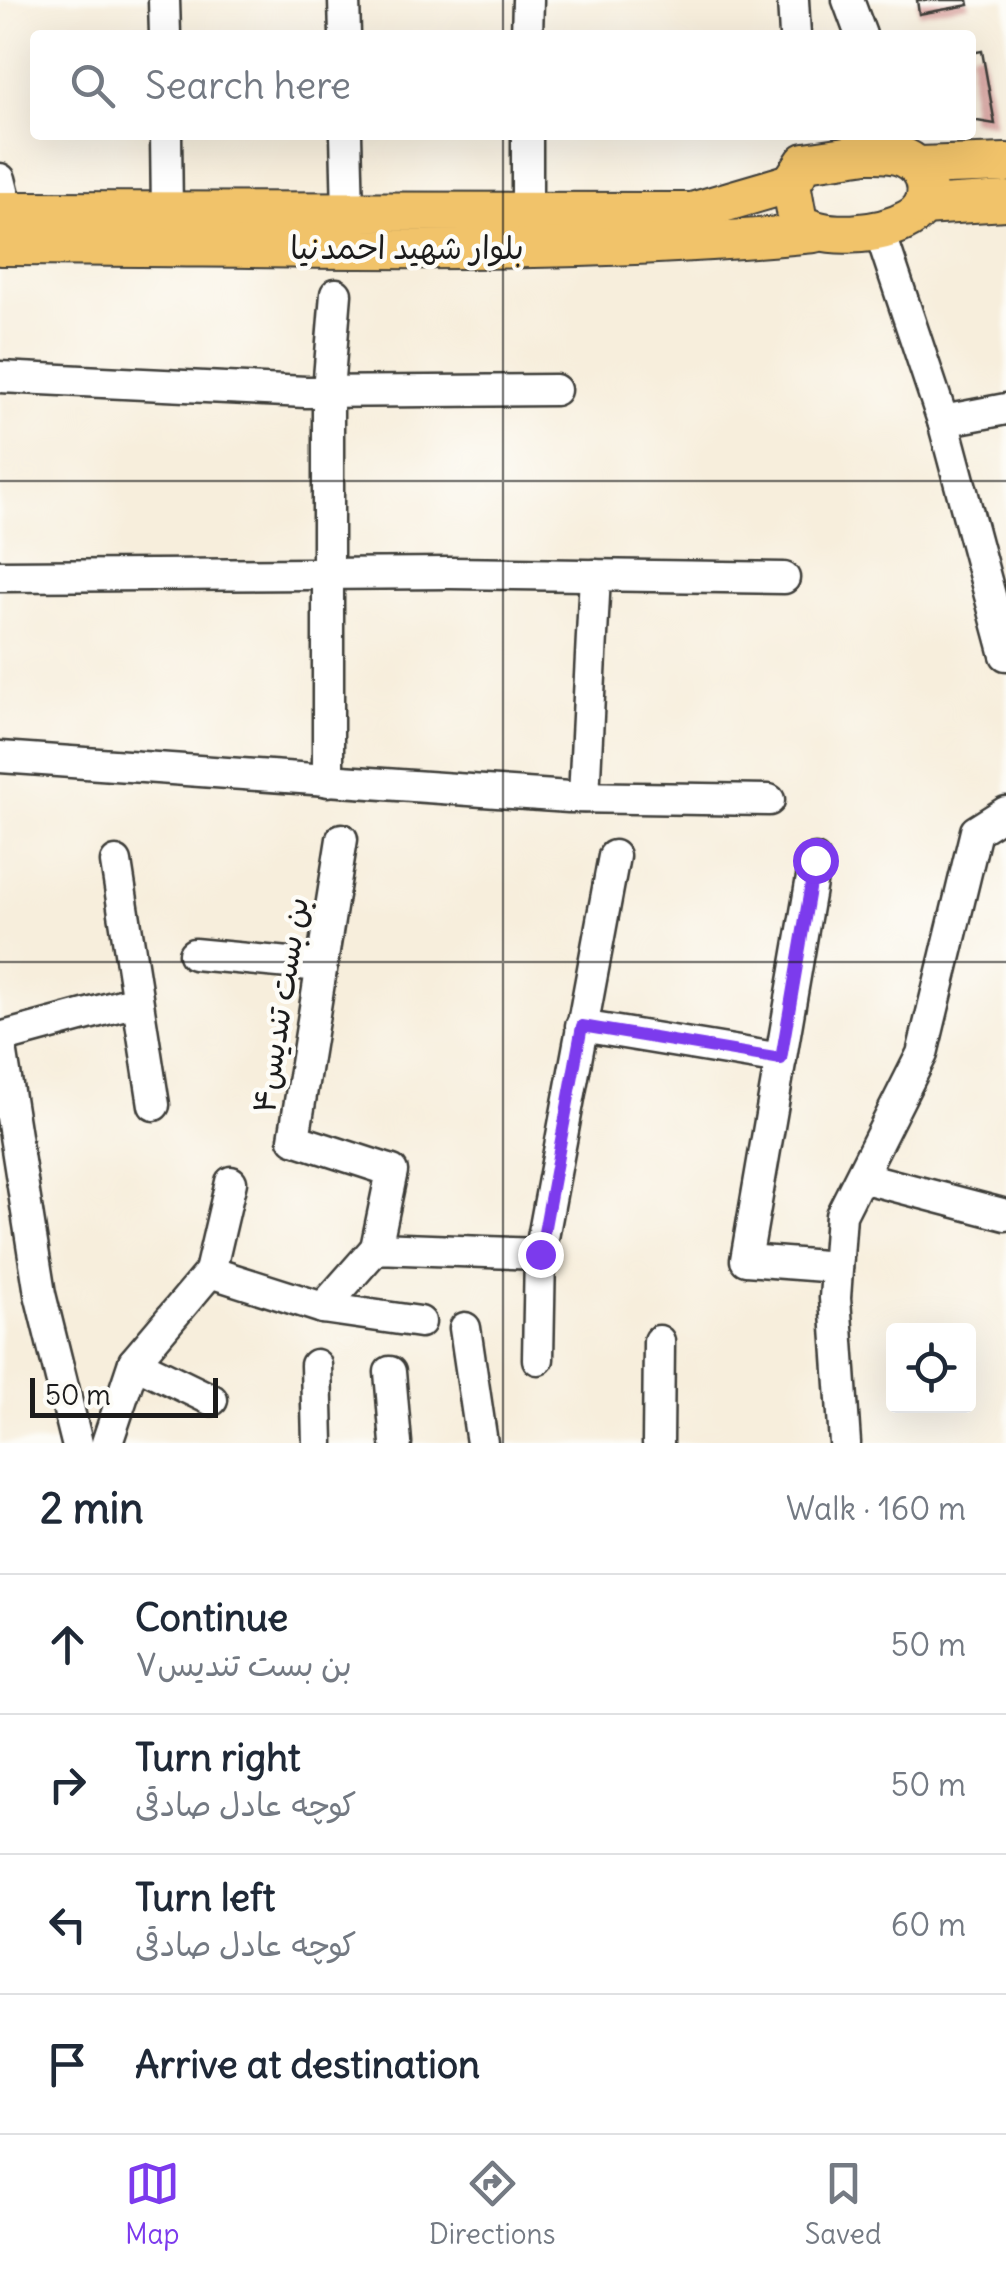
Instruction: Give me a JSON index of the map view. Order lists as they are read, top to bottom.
{
  "streets": {
    "main road": ["بلوار شهید احمدنیا"],
    "street": ["بن بست تندیس۴"]
  },
  "scale_bar": "50 m",
  "page": {
    "search": "Search here",
    "scale": "50 m",
    "heading": ["2 min", "Walk · 160 m"],
    "list": [
      ["Continue", "بن بست تندیس۷", "50 m"],
      ["Turn right", "کوچه عادل صادقی", "50 m"],
      ["Turn left", "کوچه عادل صادقی", "60 m"],
      "Arrive at destination"
    ],
    "nav": ["Map", "Directions", "Saved"]
  }
}
